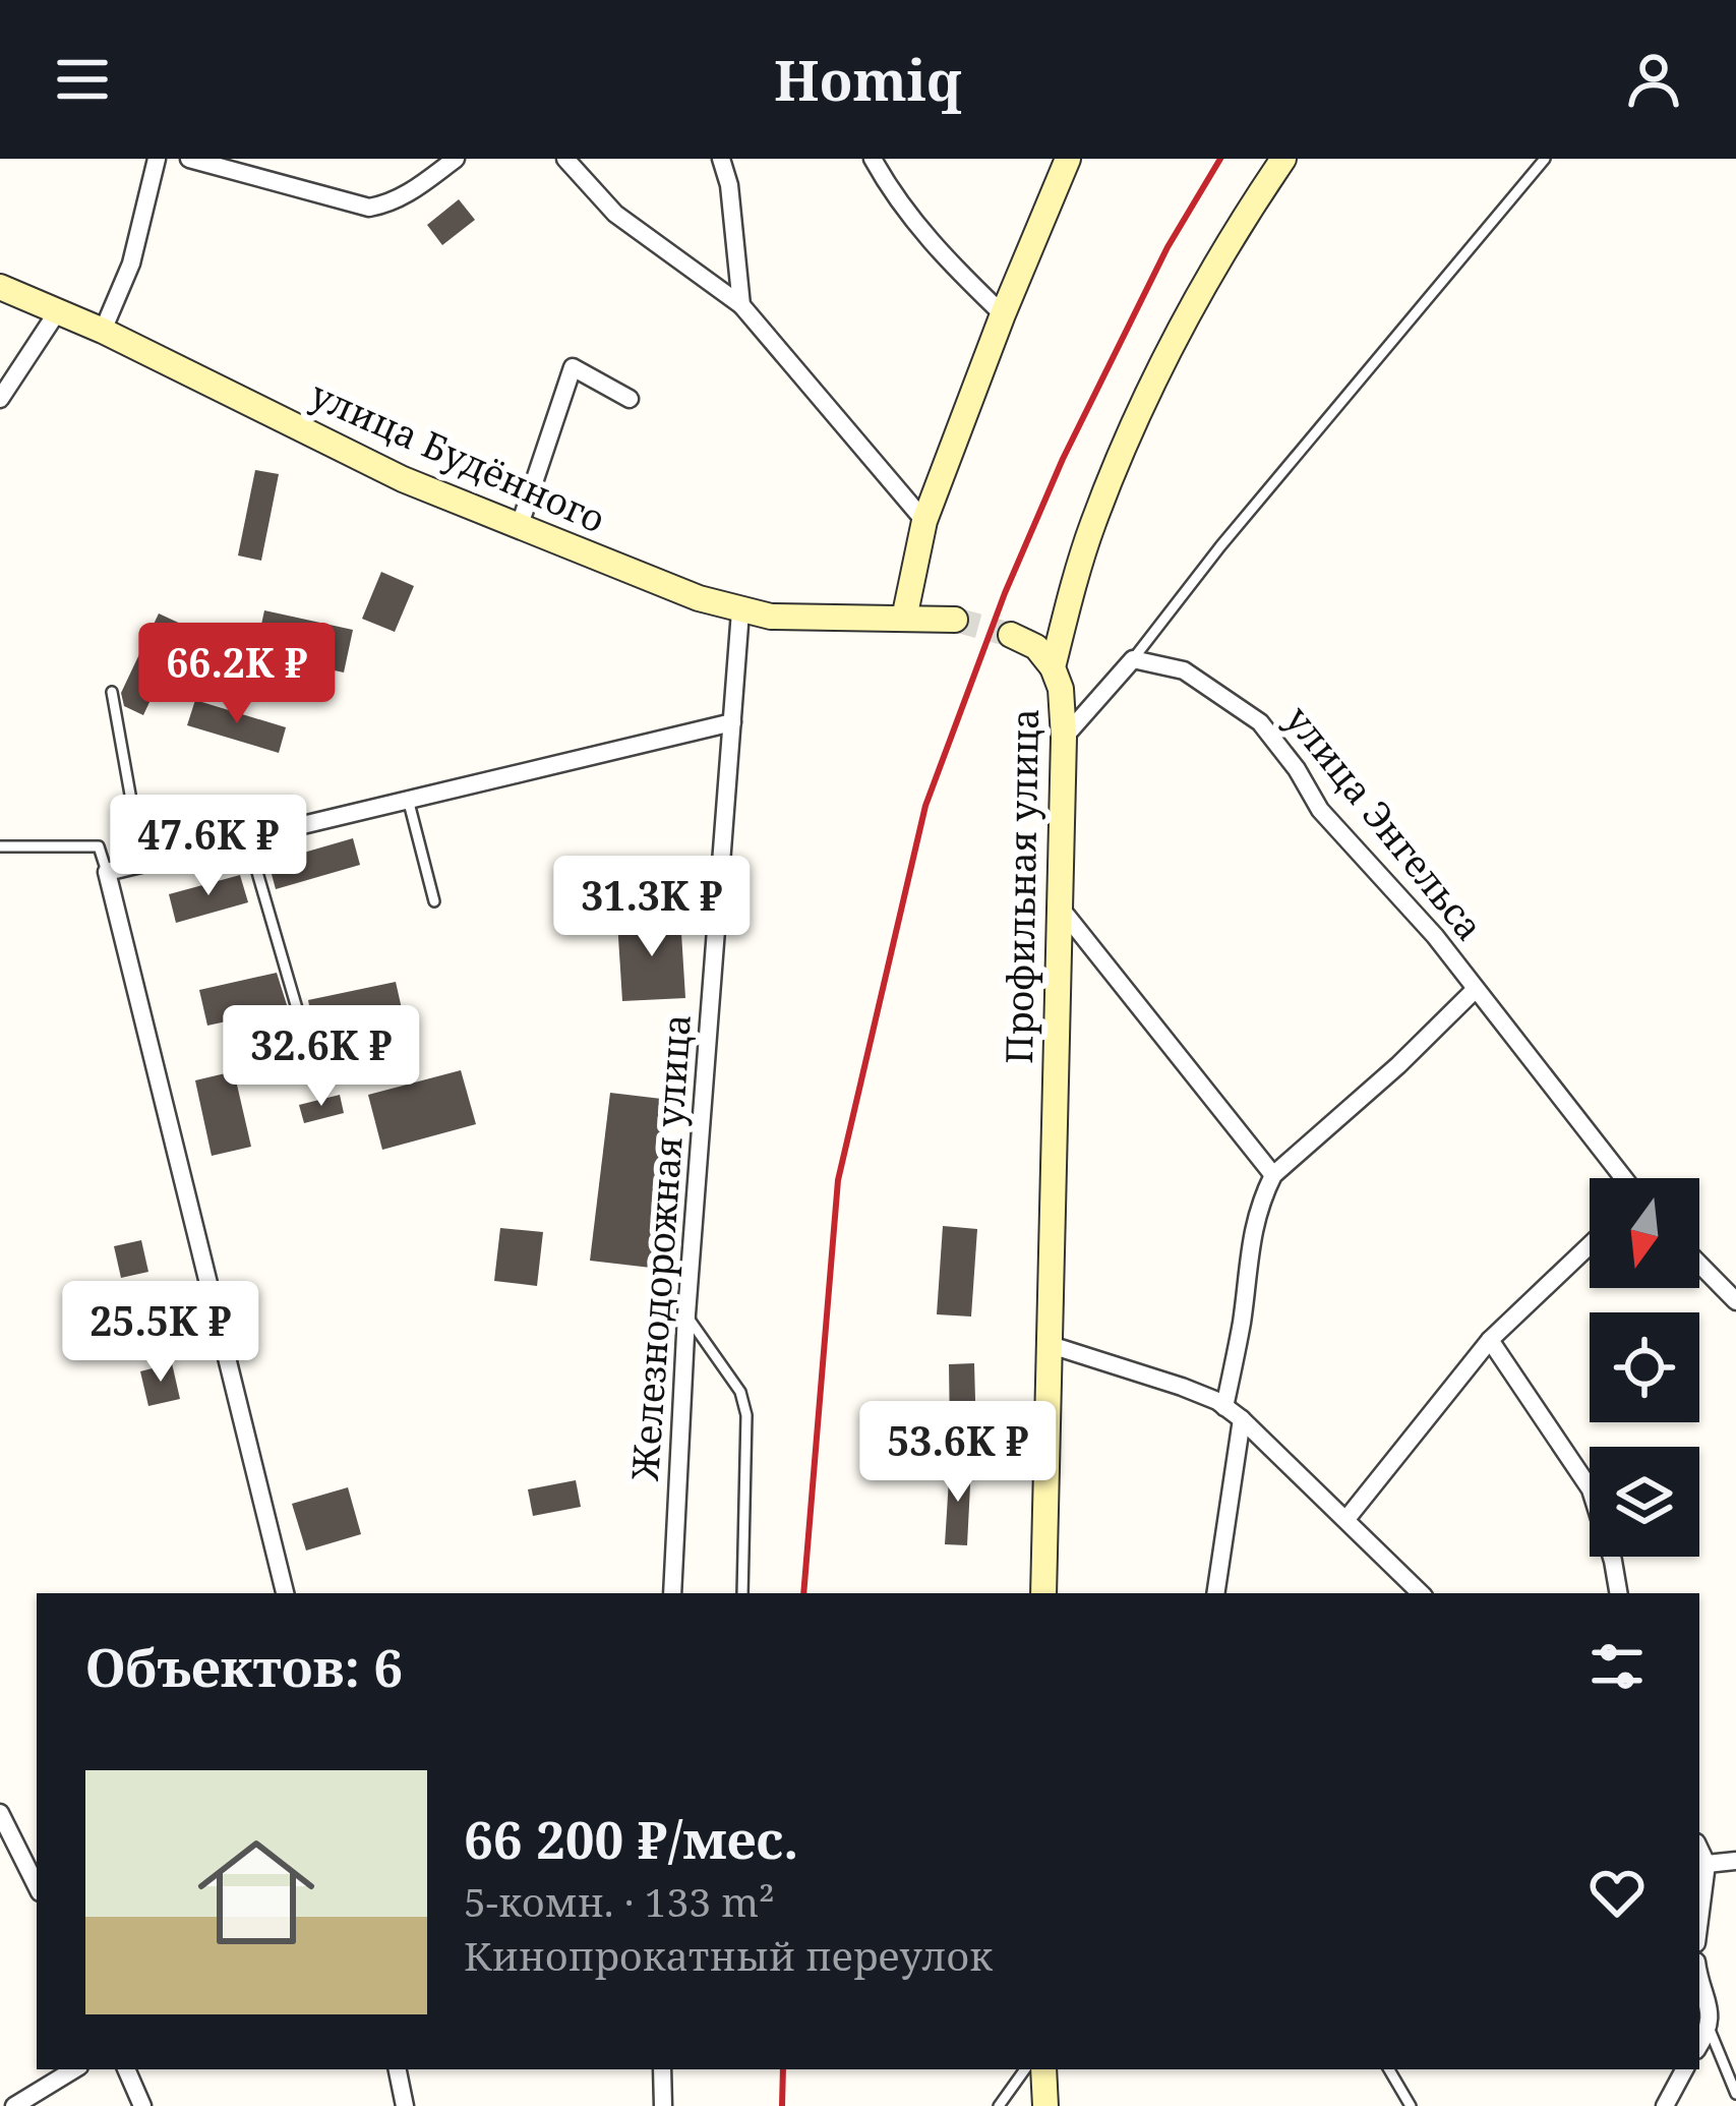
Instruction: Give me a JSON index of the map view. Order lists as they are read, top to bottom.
{
  "streets": {
    "main road": ["улица Будённого", "Профильная улица"],
    "street": ["улица Энгельса", "Железнодорожная улица"]
  },
  "crossings": [
    ["улица Будённого", "Железнодорожная улица"]
  ],
  "north": "bottom",
  "page": {
    "header": "Homiq",
    "price": [
      "66.2K ₽",
      "47.6K ₽",
      "31.3K ₽",
      "32.6K ₽",
      "25.5K ₽",
      "53.6K ₽"
    ],
    "heading": "Объектов: 6",
    "list": [
      {
        "name": "66 200 ₽/мес.",
        "note": "5-комн. · 133 m² · Кинопрокатный переулок"
      }
    ]
  }
}
